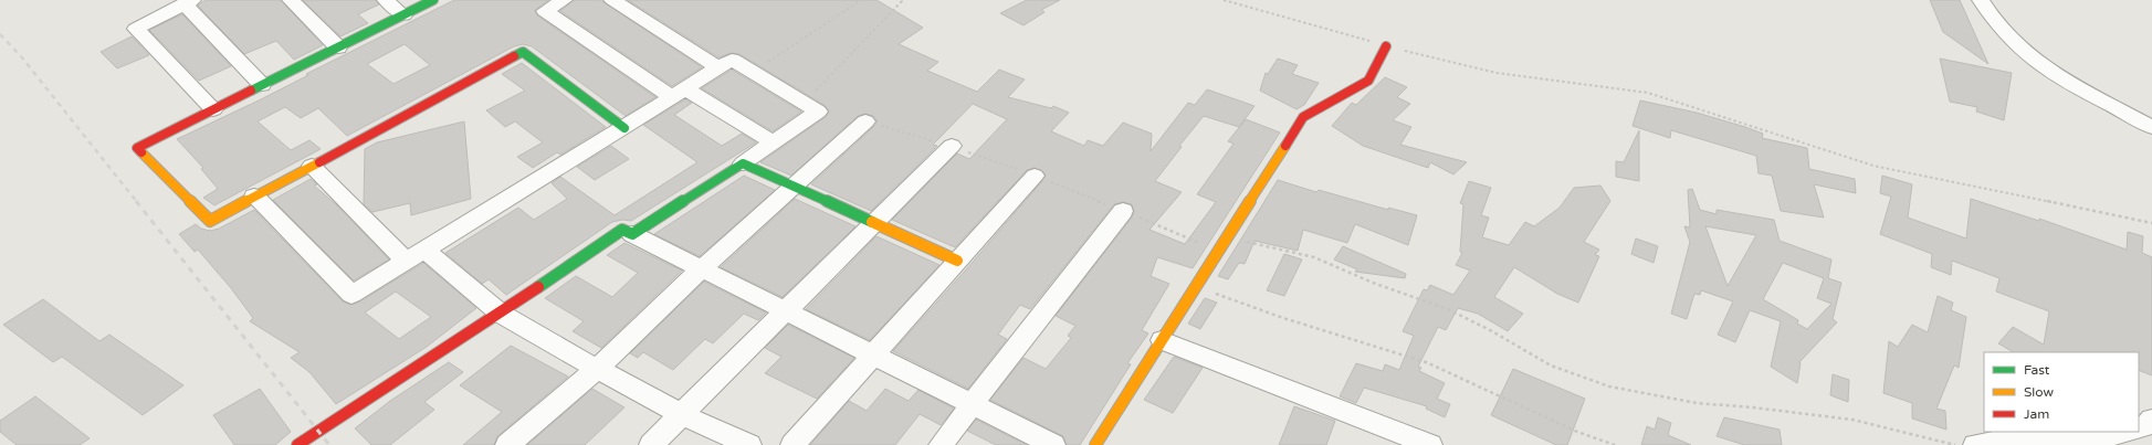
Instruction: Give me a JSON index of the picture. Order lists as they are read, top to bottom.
{
  "legend": ["Fast", "Slow", "Jam"]
}
